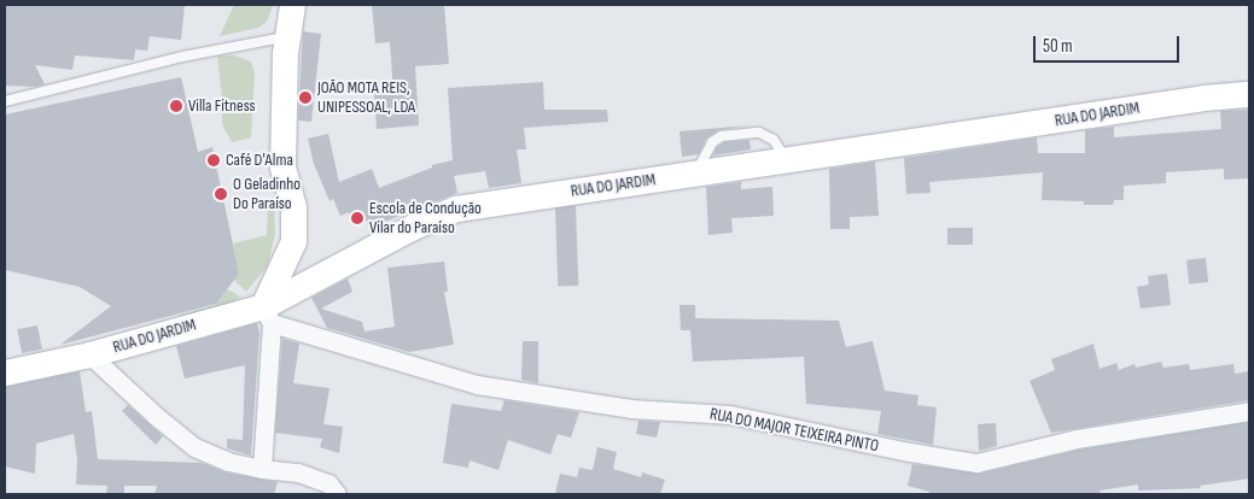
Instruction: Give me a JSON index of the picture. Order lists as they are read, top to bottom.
{
  "streets": {
    "main road": ["RUA DO JARDIM"],
    "street": ["RUA DO MAJOR TEIXEIRA PINTO"]
  },
  "crossings": [
    ["RUA DO JARDIM", "RUA DO MAJOR TEIXEIRA PINTO"]
  ],
  "places": [
    "JOÃO MOTA REIS, UNIPESSOAL, LDA",
    "Villa Fitness",
    "Café D'Alma",
    "O Geladinho Do Paraíso",
    "Escola de Condução Vilar do Paraíso"
  ],
  "scale_bar": "50 m"
}
